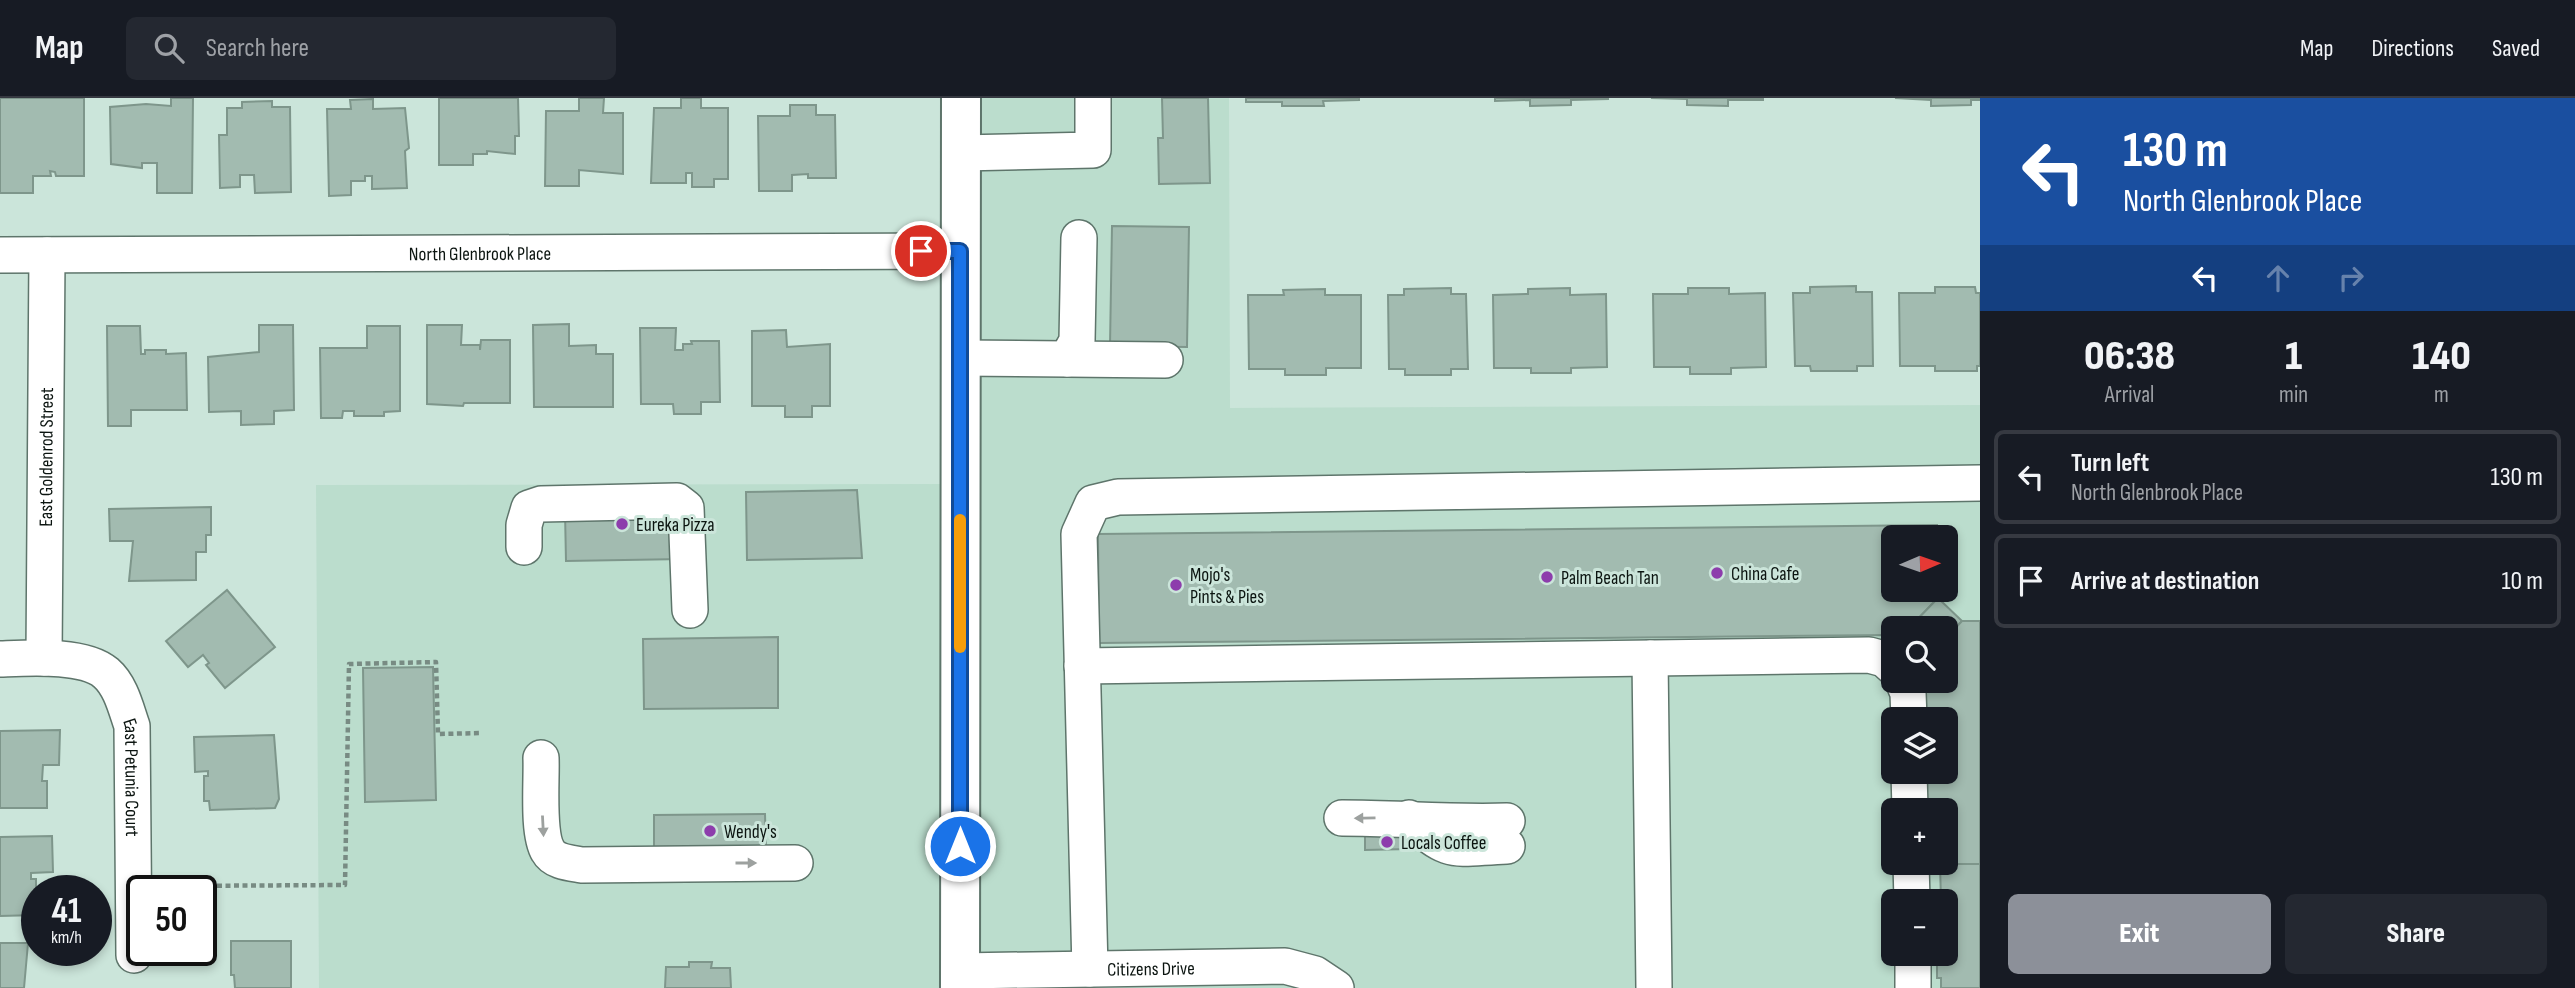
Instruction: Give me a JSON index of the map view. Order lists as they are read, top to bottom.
{
  "streets": {
    "street": [
      "North Glenbrook Place",
      "East Goldenrod Street",
      "East Petunia Court",
      "Citizens Drive"
    ]
  },
  "crossings": [
    ["North Glenbrook Place", "East Goldenrod Street"],
    ["East Goldenrod Street", "East Petunia Court"]
  ],
  "places": [
    "Eureka Pizza",
    "China Cafe",
    "Palm Beach Tan",
    "Mojo's Pints & Pies",
    "Wendy's",
    "Locals Coffee"
  ],
  "north": "right",
  "page": {
    "header": "Map",
    "search": "Search here",
    "nav": ["Map", "Directions", "Saved"],
    "turn": ["130 m", "North Glenbrook Place"],
    "eta": [
      "06:38",
      "Arrival",
      "1",
      "min",
      "140",
      "m"
    ],
    "list": [
      {
        "name": "Turn left",
        "note": "North Glenbrook Place",
        "value": "130 m"
      },
      {
        "name": "Arrive at destination",
        "value": "10 m"
      }
    ],
    "map_buttons": ["+", "−"],
    "speed": "41 km/h",
    "limit": "50",
    "buttons": ["Exit", "Share"]
  }
}
